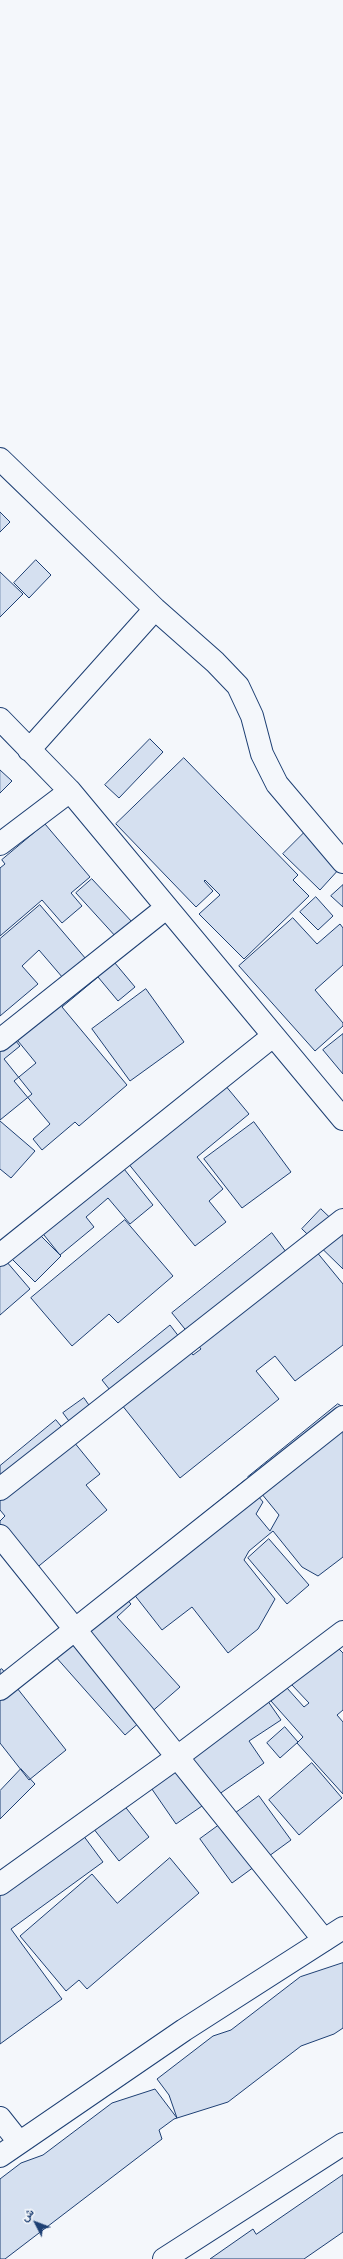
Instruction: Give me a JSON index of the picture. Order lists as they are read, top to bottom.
{
  "north": "top left"
}
